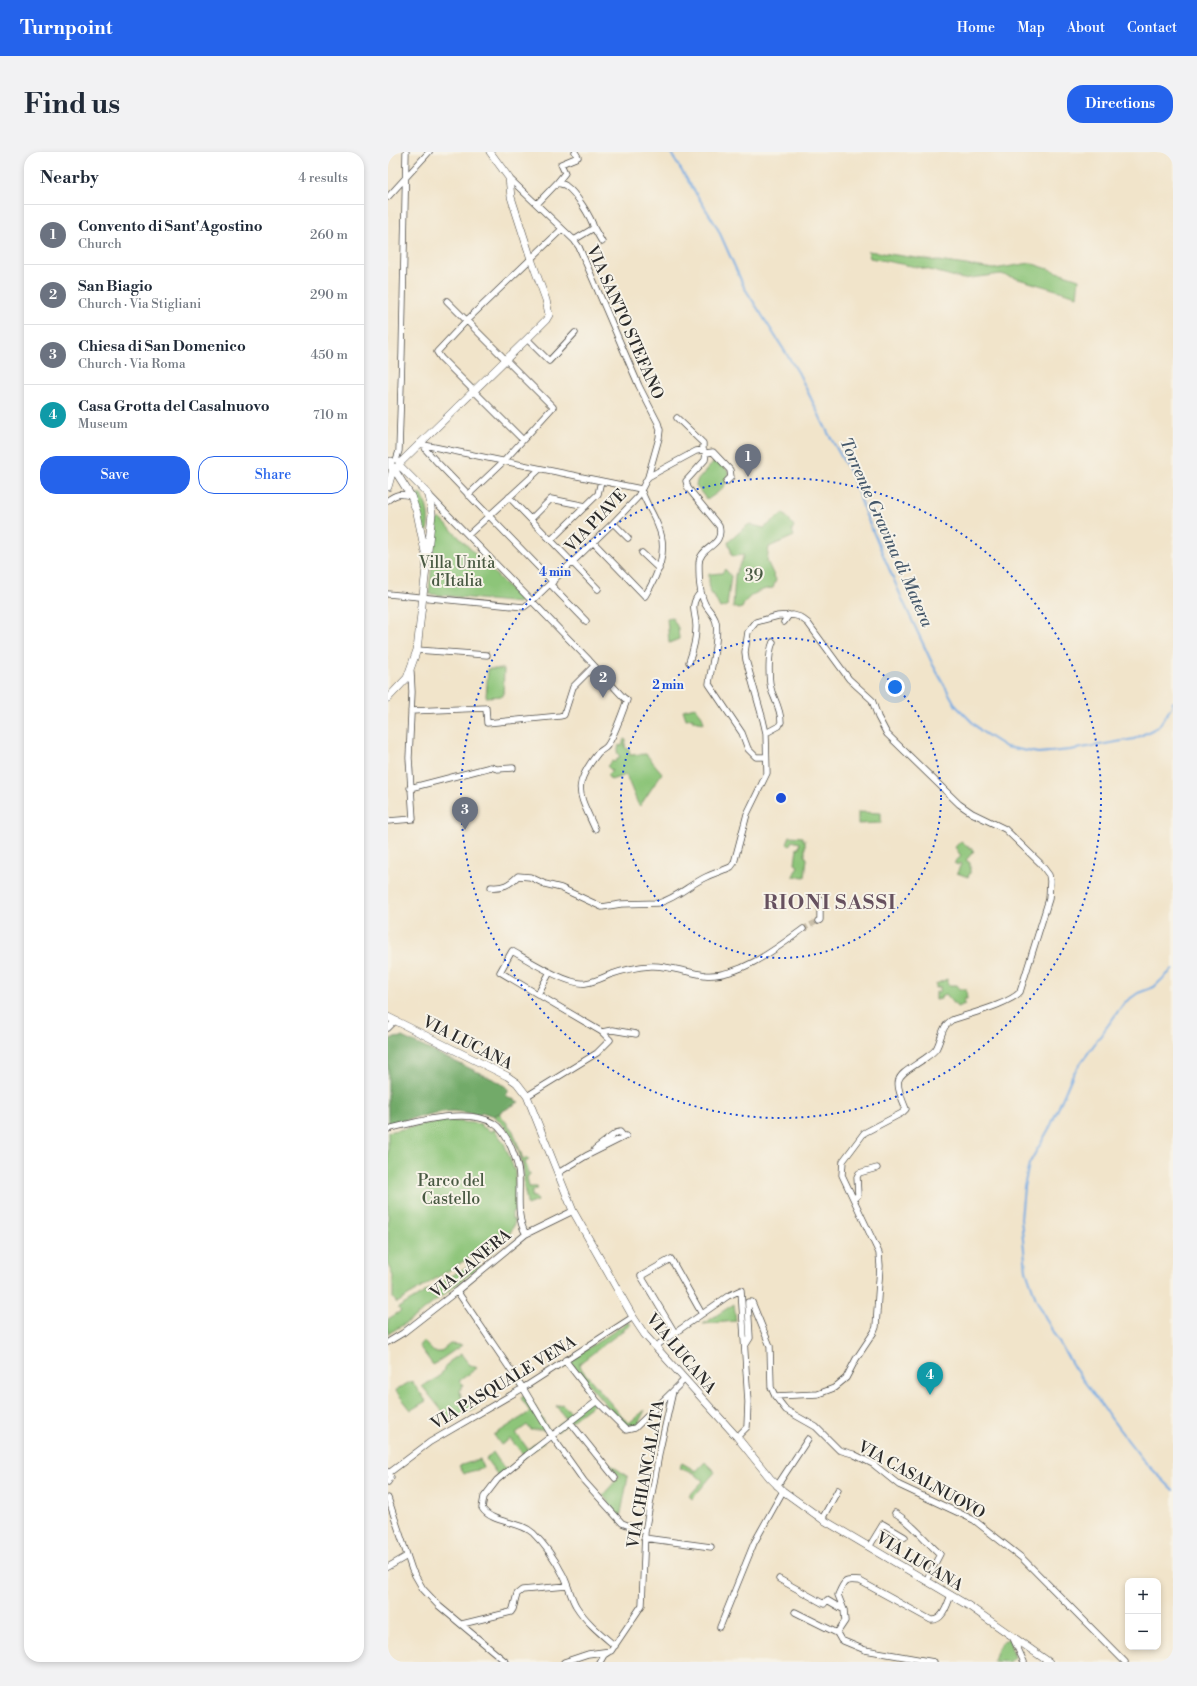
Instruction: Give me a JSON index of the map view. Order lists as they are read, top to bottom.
{
  "streets": {
    "street": [
      "VIA SANTO STEFANO",
      "VIA PIAVE",
      "VIA LUCANA",
      "VIA LANERA",
      "VIA PASQUALE VENA",
      "VIA CHIANCALATA",
      "VIA CASALNUOVO"
    ]
  },
  "crossings": [
    ["VIA SANTO STEFANO", "VIA PIAVE"],
    ["VIA LUCANA", "VIA LANERA"],
    ["VIA LUCANA", "VIA PASQUALE VENA"],
    ["VIA LUCANA", "VIA CHIANCALATA"]
  ],
  "districts": ["RIONI SASSI"],
  "water": ["Torrente Gravina di Matera"],
  "parks": ["Villa Unità d’Italia", "39", "Parco del Castello"],
  "page": {
    "header": "Turnpoint",
    "nav": [
      "Home",
      "Map",
      "About",
      "Contact"
    ],
    "buttons": [
      "Directions",
      ["Save", "Share"]
    ],
    "title": "Find us",
    "heading": ["Nearby", "4 results"],
    "list": [
      {
        "mark": "1",
        "name": "Convento di Sant'Agostino",
        "note": "Church",
        "value": "260 m"
      },
      {
        "mark": "2",
        "name": "San Biagio",
        "note": "Church · Via Stigliani",
        "value": "290 m"
      },
      {
        "mark": "3",
        "name": "Chiesa di San Domenico",
        "note": "Church · Via Roma",
        "value": "450 m"
      },
      {
        "mark": "4",
        "name": "Casa Grotta del Casalnuovo",
        "note": "Museum",
        "value": "710 m"
      }
    ],
    "pins": [
      "1",
      "2",
      "3",
      "4"
    ],
    "map_buttons": ["+", "−"]
  },
  "rings": ["4 min", "2 min"]
}
